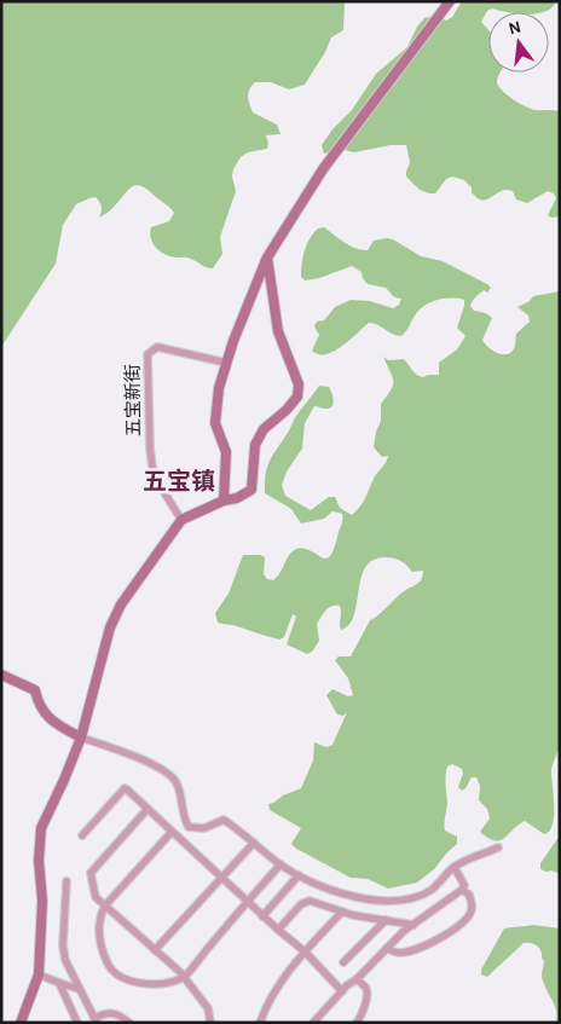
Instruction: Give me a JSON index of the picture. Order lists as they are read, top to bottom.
{
  "streets": {
    "street": ["五宝新街"]
  },
  "districts": ["五宝镇"],
  "north": "top"
}
